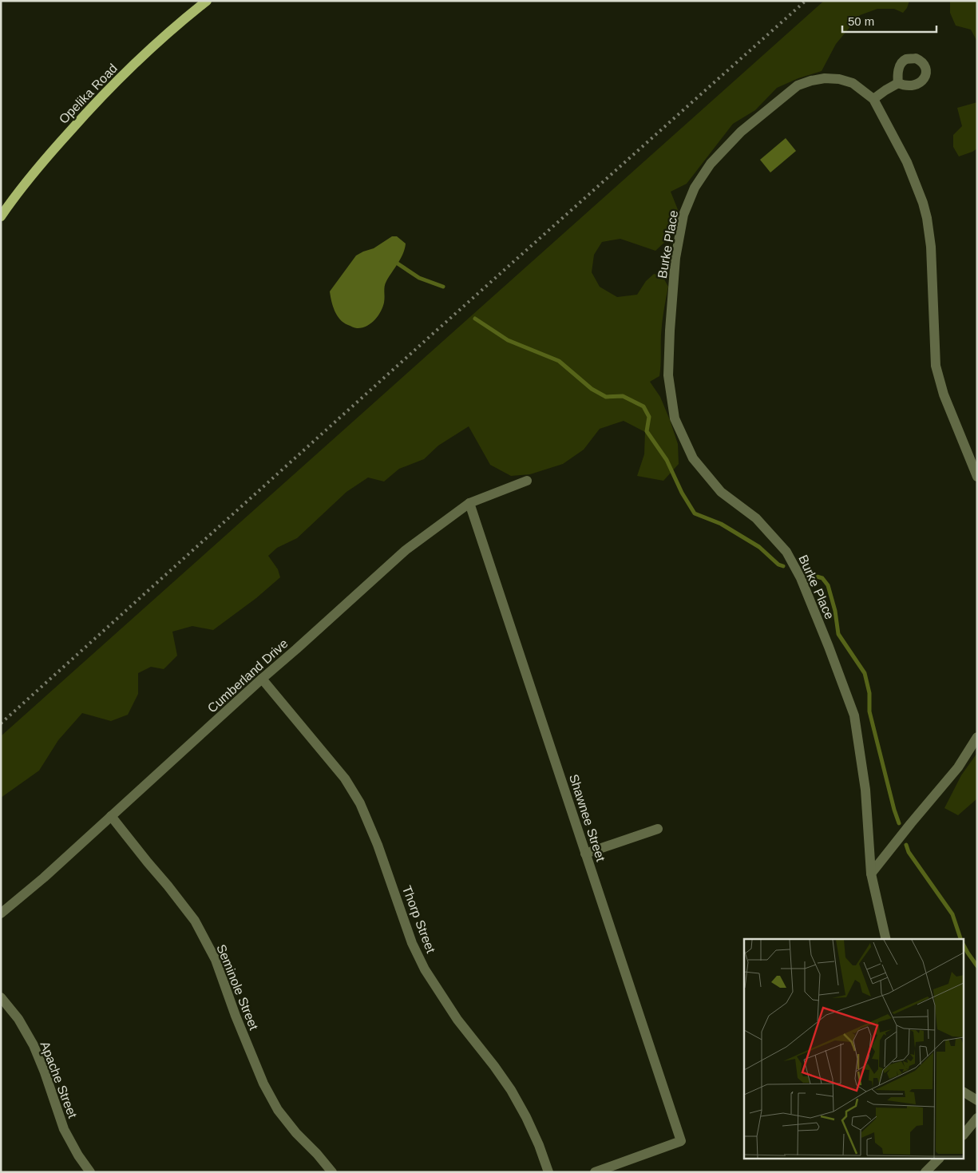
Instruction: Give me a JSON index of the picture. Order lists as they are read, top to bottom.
{
  "streets": {
    "main road": ["Opelika Road"],
    "street": [
      "Burke Place",
      "Cumberland Drive",
      "Shawnee Street",
      "Thorp Street",
      "Seminole Street",
      "Apache Street"
    ]
  },
  "crossings": [
    ["Cumberland Drive", "Shawnee Street"],
    ["Cumberland Drive", "Thorp Street"],
    ["Cumberland Drive", "Seminole Street"]
  ],
  "scale_bar": "50 m"
}
